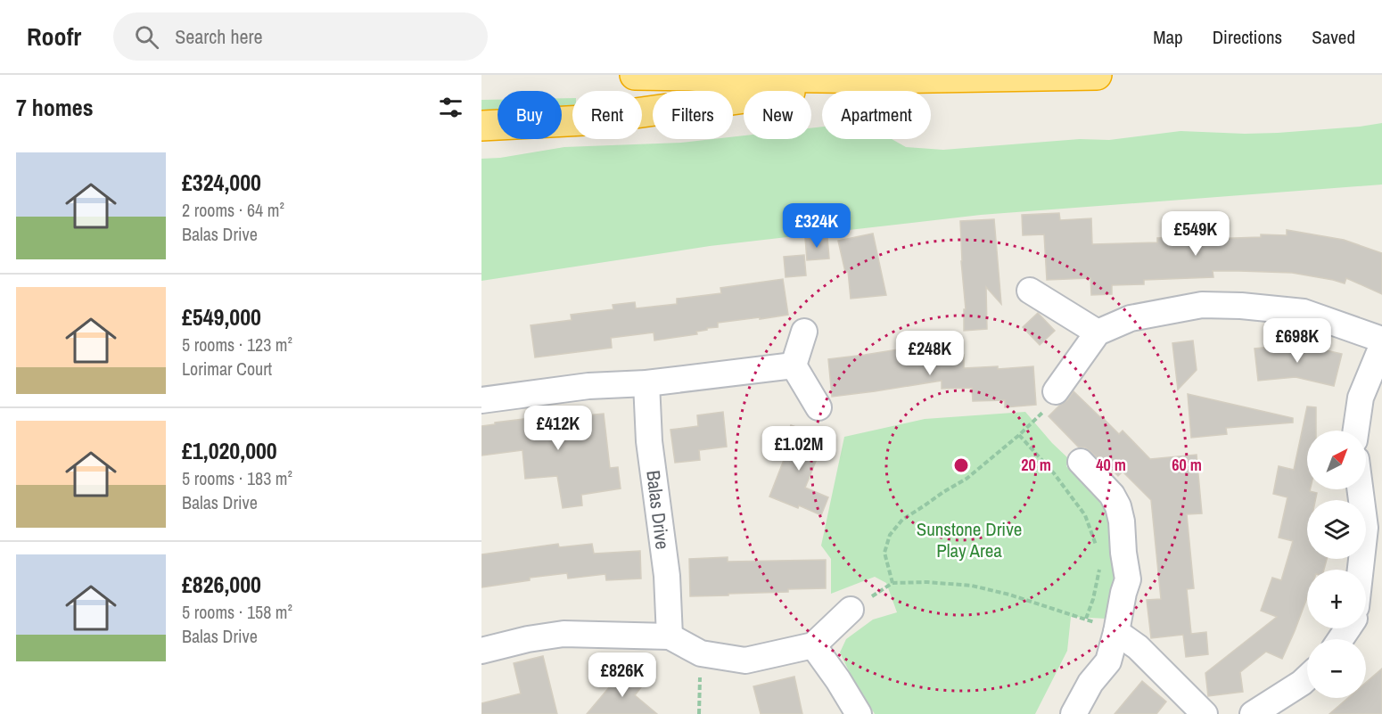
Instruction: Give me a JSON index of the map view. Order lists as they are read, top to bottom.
{
  "streets": {
    "street": ["Balas Drive"]
  },
  "parks": ["Sunstone Drive Play Area"],
  "north": "top right",
  "page": {
    "header": "Roofr",
    "search": "Search here",
    "nav": ["Map", "Directions", "Saved"],
    "heading": "7 homes",
    "chip": [
      "Buy",
      "Rent",
      "Filters",
      "New",
      "Apartment"
    ],
    "list": [
      {
        "name": "£324,000",
        "note": "2 rooms · 64 m² · Balas Drive"
      },
      {
        "name": "£549,000",
        "note": "5 rooms · 123 m² · Lorimar Court"
      },
      {
        "name": "£1,020,000",
        "note": "5 rooms · 183 m² · Balas Drive"
      },
      {
        "name": "£826,000",
        "note": "5 rooms · 158 m² · Balas Drive"
      }
    ],
    "price": [
      "£324K",
      "£549K",
      "£698K",
      "£248K",
      "£412K",
      "£1.02M",
      "£826K"
    ],
    "map_buttons": ["+", "−"]
  },
  "rings": ["20 m", "40 m", "60 m"]
}
